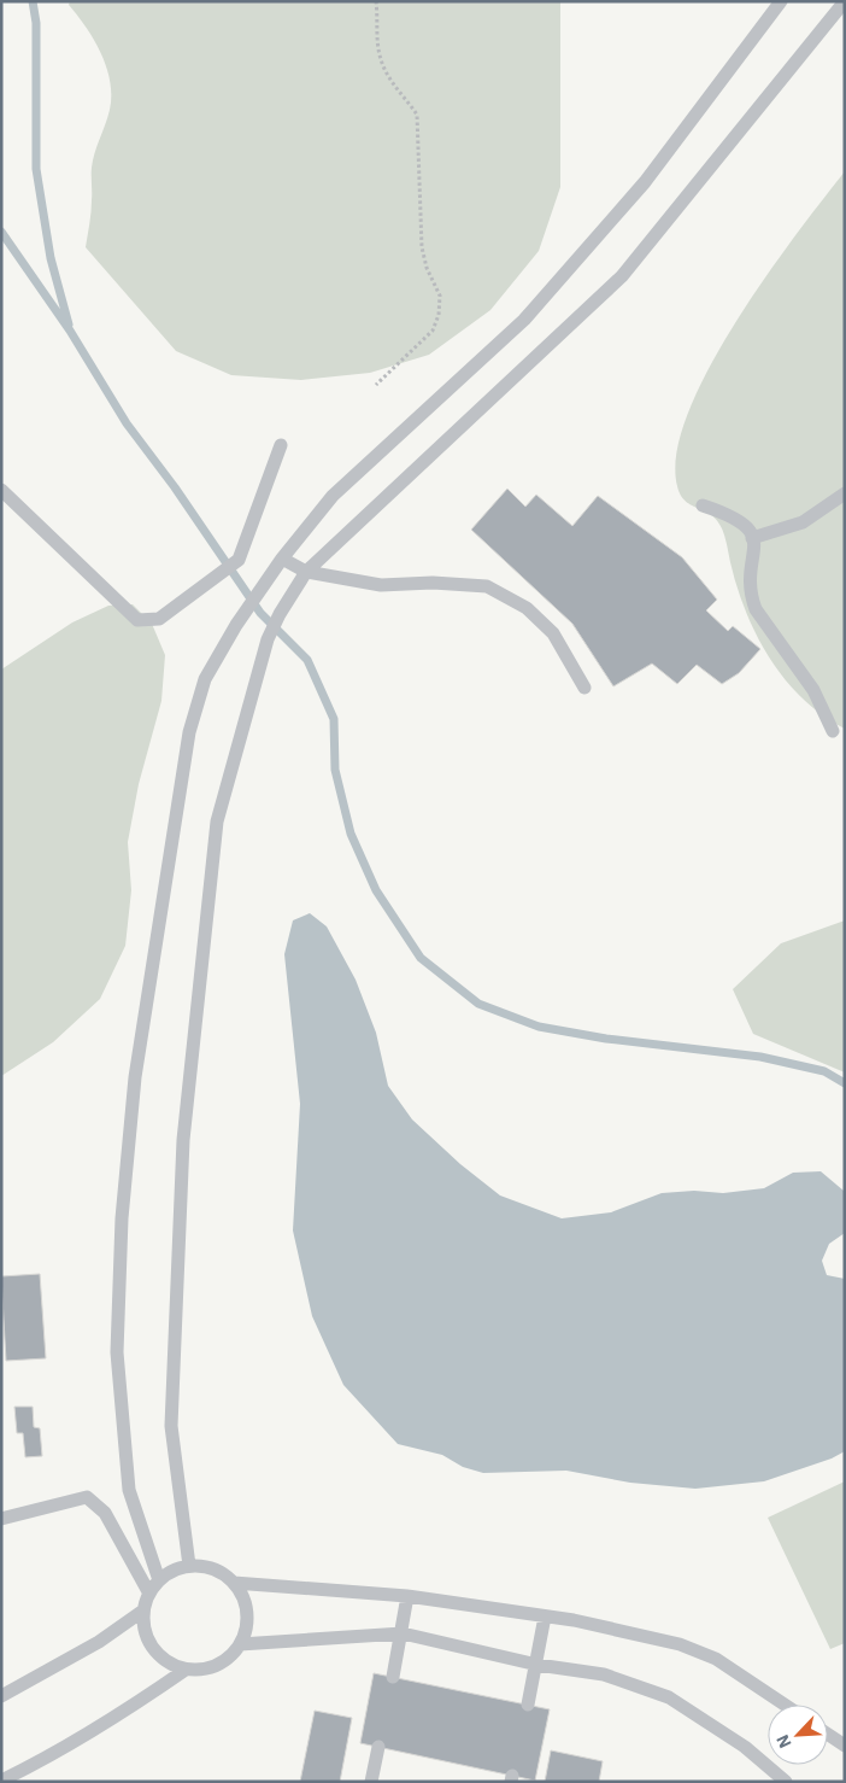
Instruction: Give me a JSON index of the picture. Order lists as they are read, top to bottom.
{
  "north": "bottom left"
}
